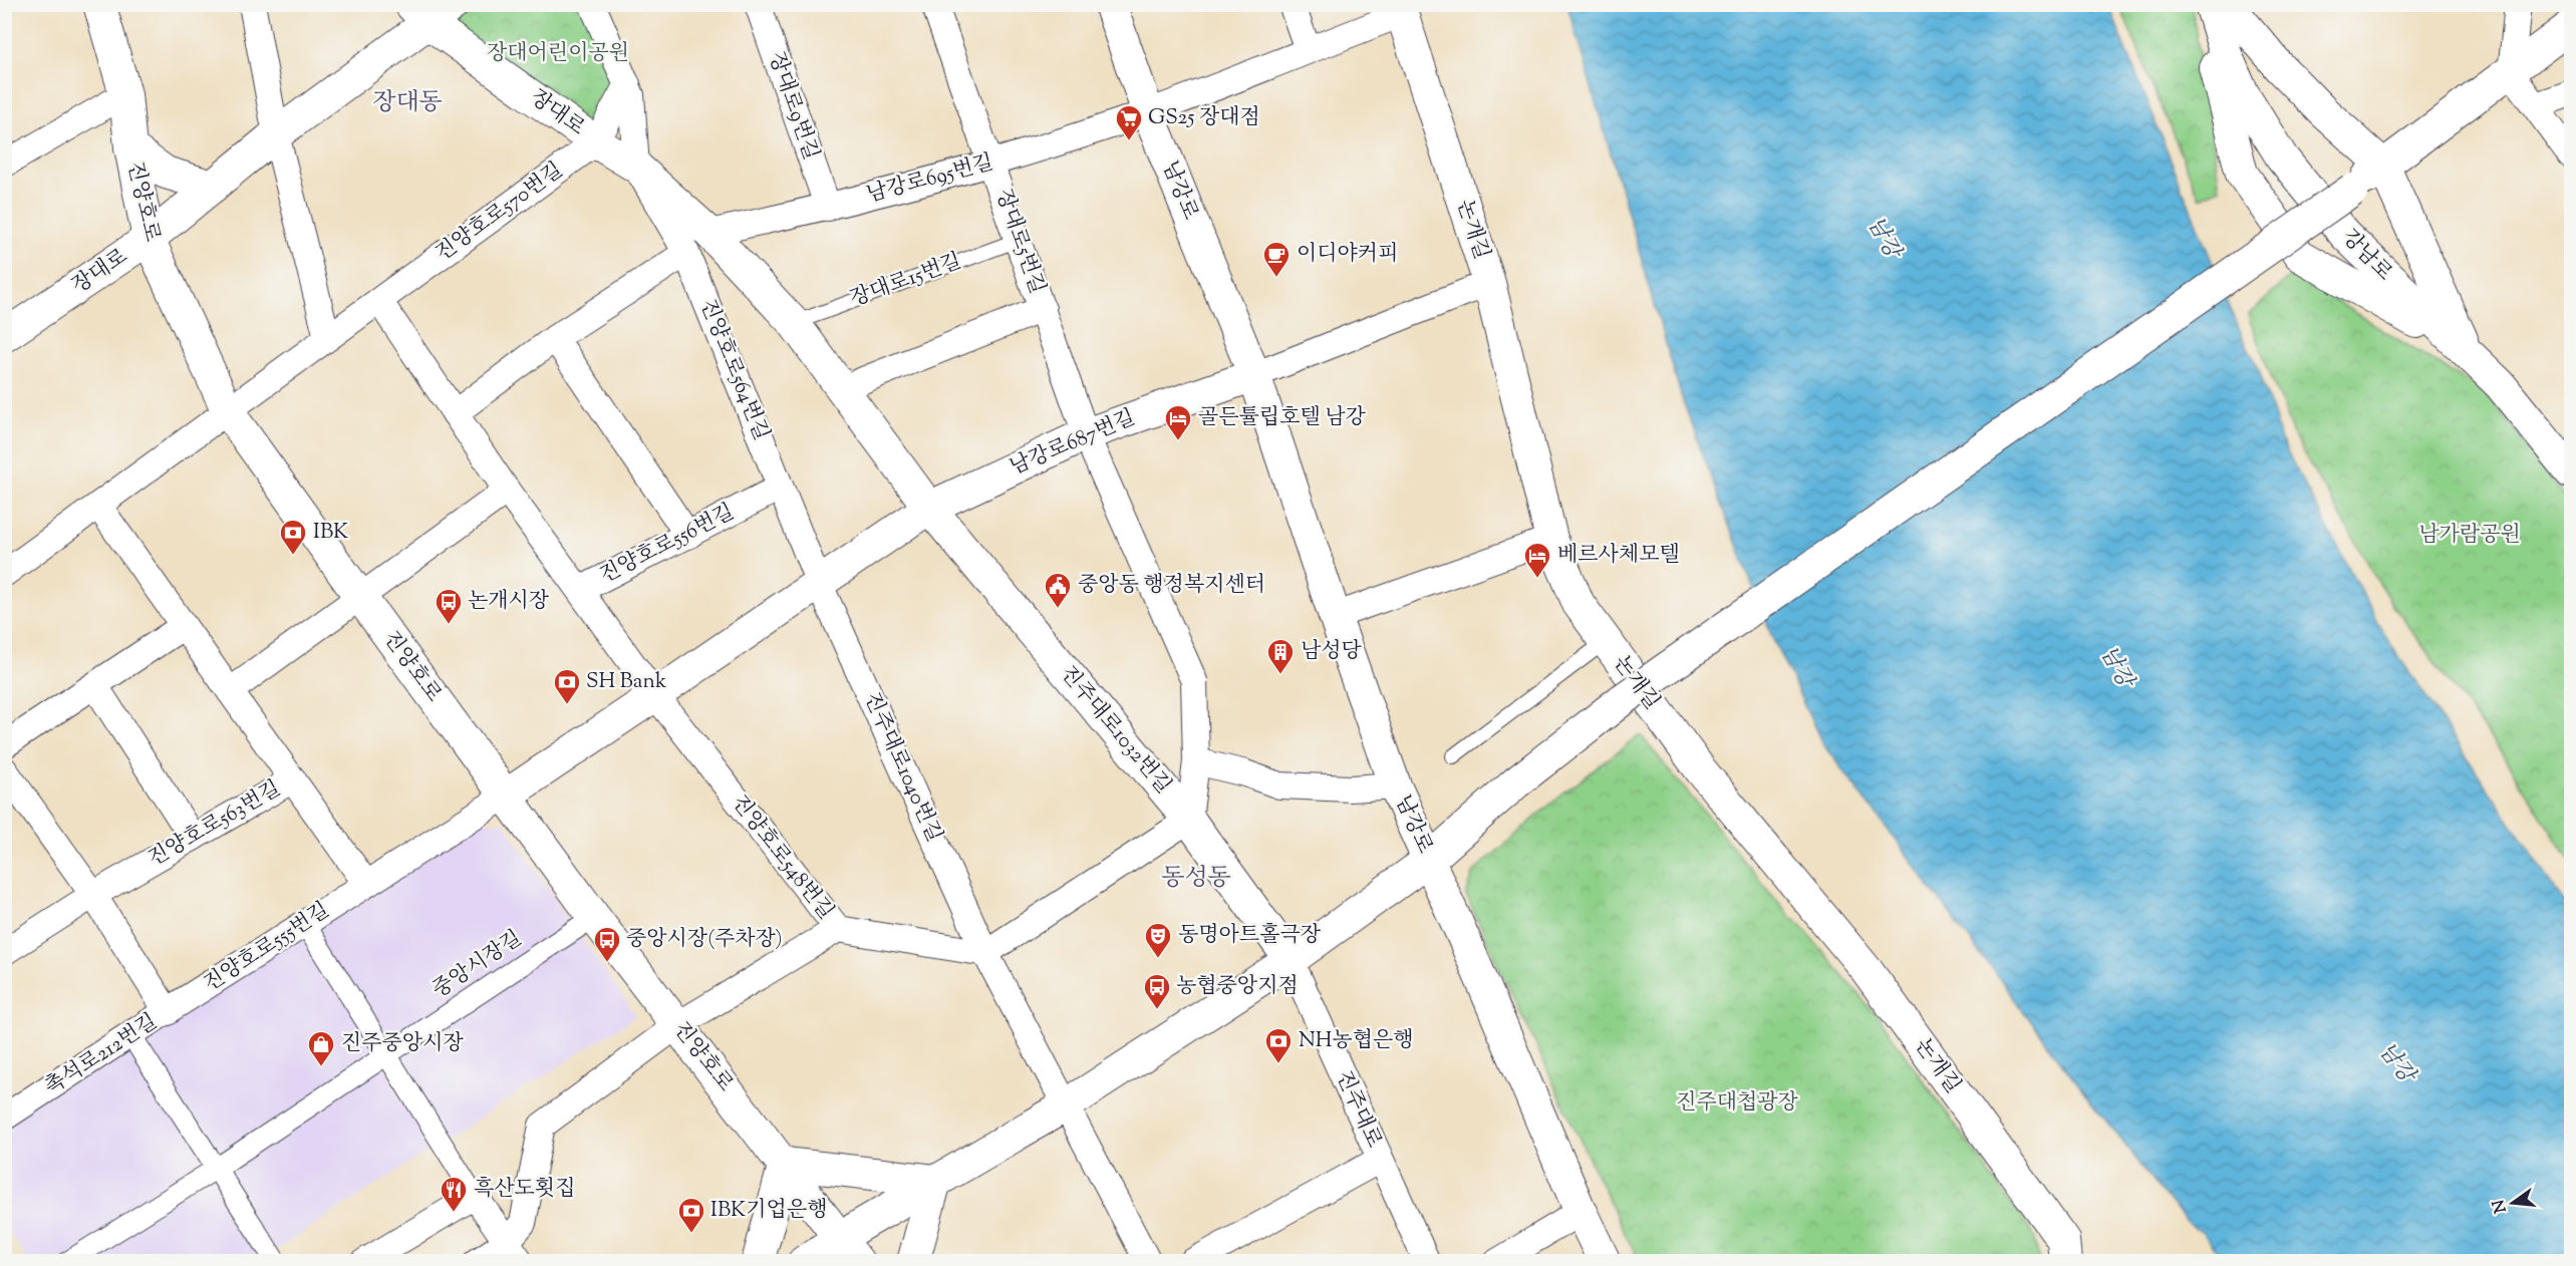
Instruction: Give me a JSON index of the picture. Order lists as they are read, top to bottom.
{
  "streets": {
    "street": [
      "장대로9번길",
      "장대로",
      "남강로695번길",
      "남강로",
      "진양호로",
      "진양호로570번길",
      "논개길",
      "장대로5번길",
      "강남로",
      "진양호로564번길",
      "남강로687번길",
      "진양호로556번길",
      "진주대로1032번길",
      "진주대로1040번길",
      "진양호로563번길",
      "진양호로548번길",
      "진양호로555번길",
      "중앙시장길",
      "촉석로212번길",
      "진주대로"
    ],
    "lane": ["장대로15번길"]
  },
  "crossings": [
    ["장대로9번길", "남강로695번길"],
    ["장대로", "진양호로"],
    ["장대로", "진양호로570번길"],
    ["남강로695번길", "남강로"],
    ["남강로695번길", "논개길"],
    ["남강로695번길", "장대로5번길"],
    ["남강로695번길", "진양호로564번길"],
    ["남강로", "남강로687번길"],
    ["진양호로", "진양호로570번길"],
    ["진양호로", "진양호로548번길"],
    ["진양호로", "진양호로555번길"],
    ["진양호로", "중앙시장길"],
    ["진양호로570번길", "진양호로563번길"],
    ["장대로5번길", "장대로15번길"],
    ["장대로5번길", "남강로687번길"],
    ["장대로5번길", "진주대로1032번길"],
    ["진양호로564번길", "진양호로556번길"],
    ["남강로687번길", "진주대로1032번길"],
    ["진양호로556번길", "진양호로548번길"],
    ["진주대로1032번길", "진주대로"],
    ["진양호로555번길", "촉석로212번길"]
  ],
  "districts": ["장대동", "동성동"],
  "water": ["남강"],
  "parks": ["장대어린이공원", "남가람공원", "진주대첩광장"],
  "places": {
    "supermarket": ["GS25 장대점"],
    "cafe": ["이디야커피"],
    "hotel": ["골든튤립호텔 남강", "베르사체모텔"],
    "bank": [
      "IBK",
      "SH Bank",
      "NH농협은행",
      "IBK기업은행"
    ],
    "public building": ["중앙동 행정복지센터"],
    "bus stop": ["논개시장", "중앙시장(주차장)", "농협중앙지점"],
    "building": ["남성당"],
    "theatre": ["동명아트홀극장"],
    "shop": ["진주중앙시장"],
    "restaurant": ["흑산도횟집"]
  },
  "north": "left"
}
